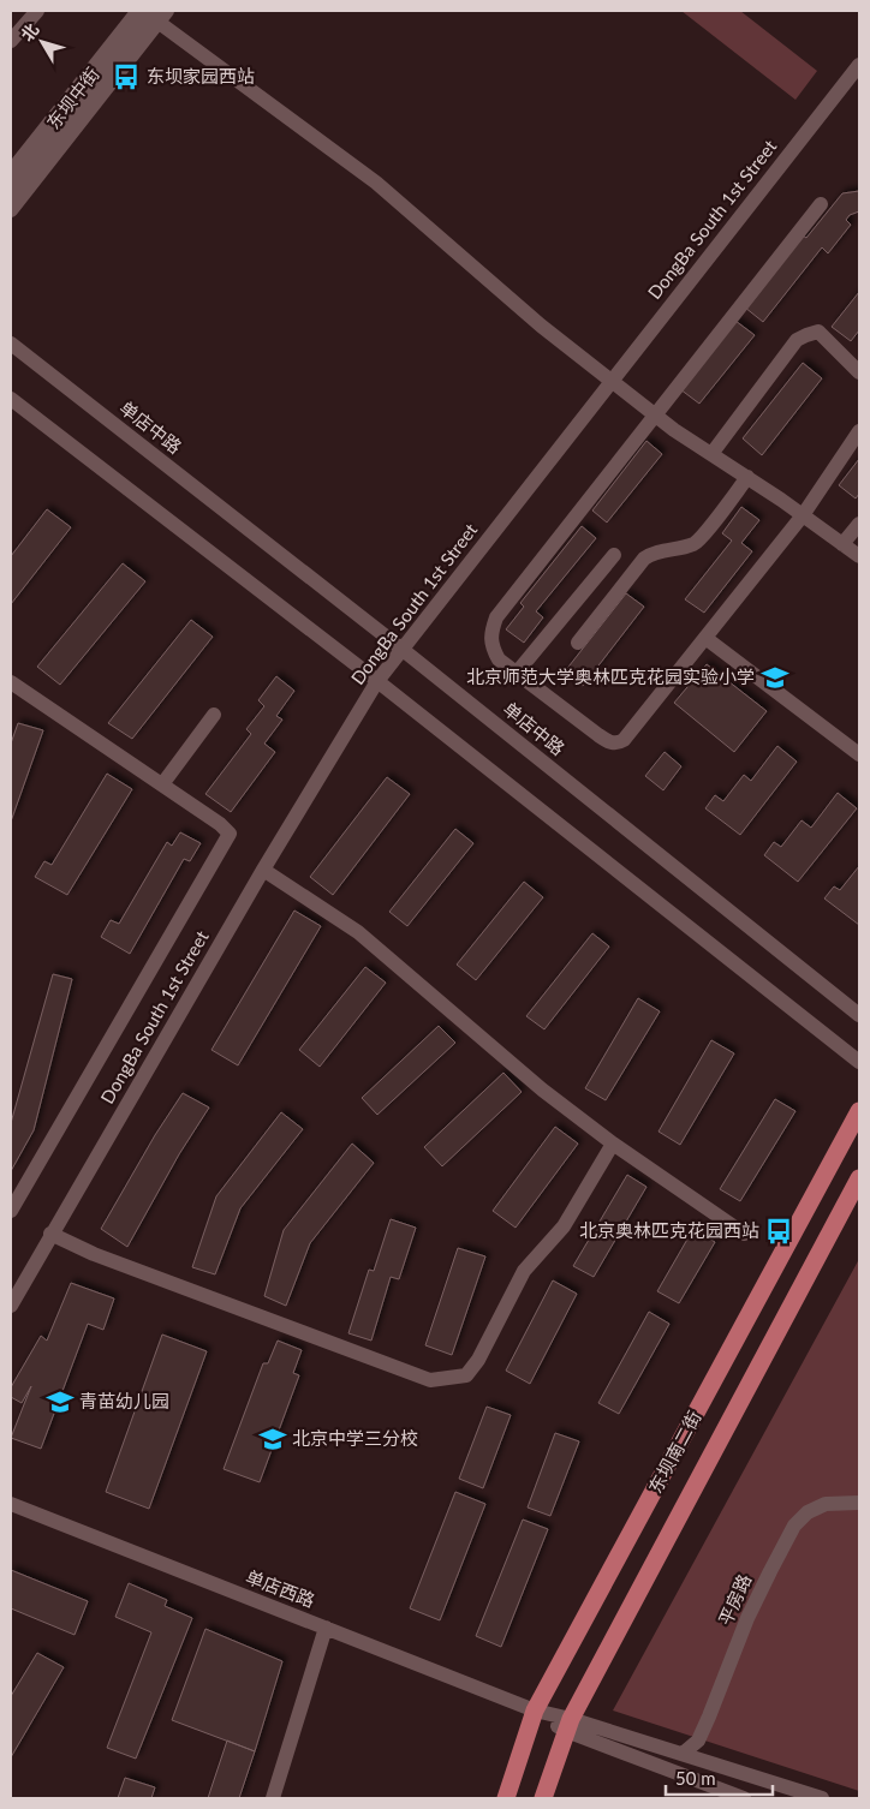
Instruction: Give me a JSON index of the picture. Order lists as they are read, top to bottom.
{
  "streets": {
    "main road": ["东坝南二街"],
    "street": [
      "东坝中街",
      "DongBa South 1st Street",
      "单店中路",
      "单店西路",
      "平房路"
    ]
  },
  "crossings": [
    ["DongBa South 1st Street", "单店中路"],
    ["东坝南二街", "单店西路"],
    ["单店西路", "平房路"]
  ],
  "places": {
    "bus stop": ["东坝家园西站", "北京奥林匹克花园西站"],
    "school or university": ["北京师范大学奥林匹克花园实验小学", "青苗幼儿园", "北京中学三分校"]
  },
  "scale_bar": "50 m",
  "north": "top left"
}
